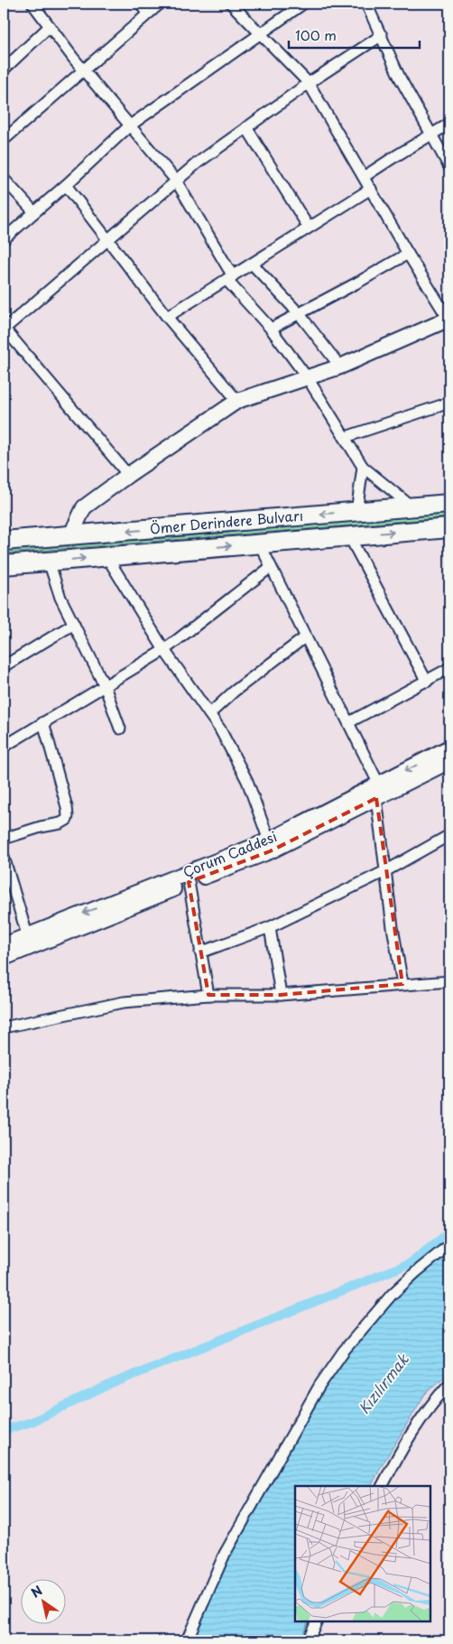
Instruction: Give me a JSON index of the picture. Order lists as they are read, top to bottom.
{
  "streets": {
    "highway": ["Ömer Derindere Bulvarı"],
    "main road": ["Çorum Caddesi"]
  },
  "water": ["Kızılırmak"],
  "scale_bar": "100 m",
  "north": "top left"
}
